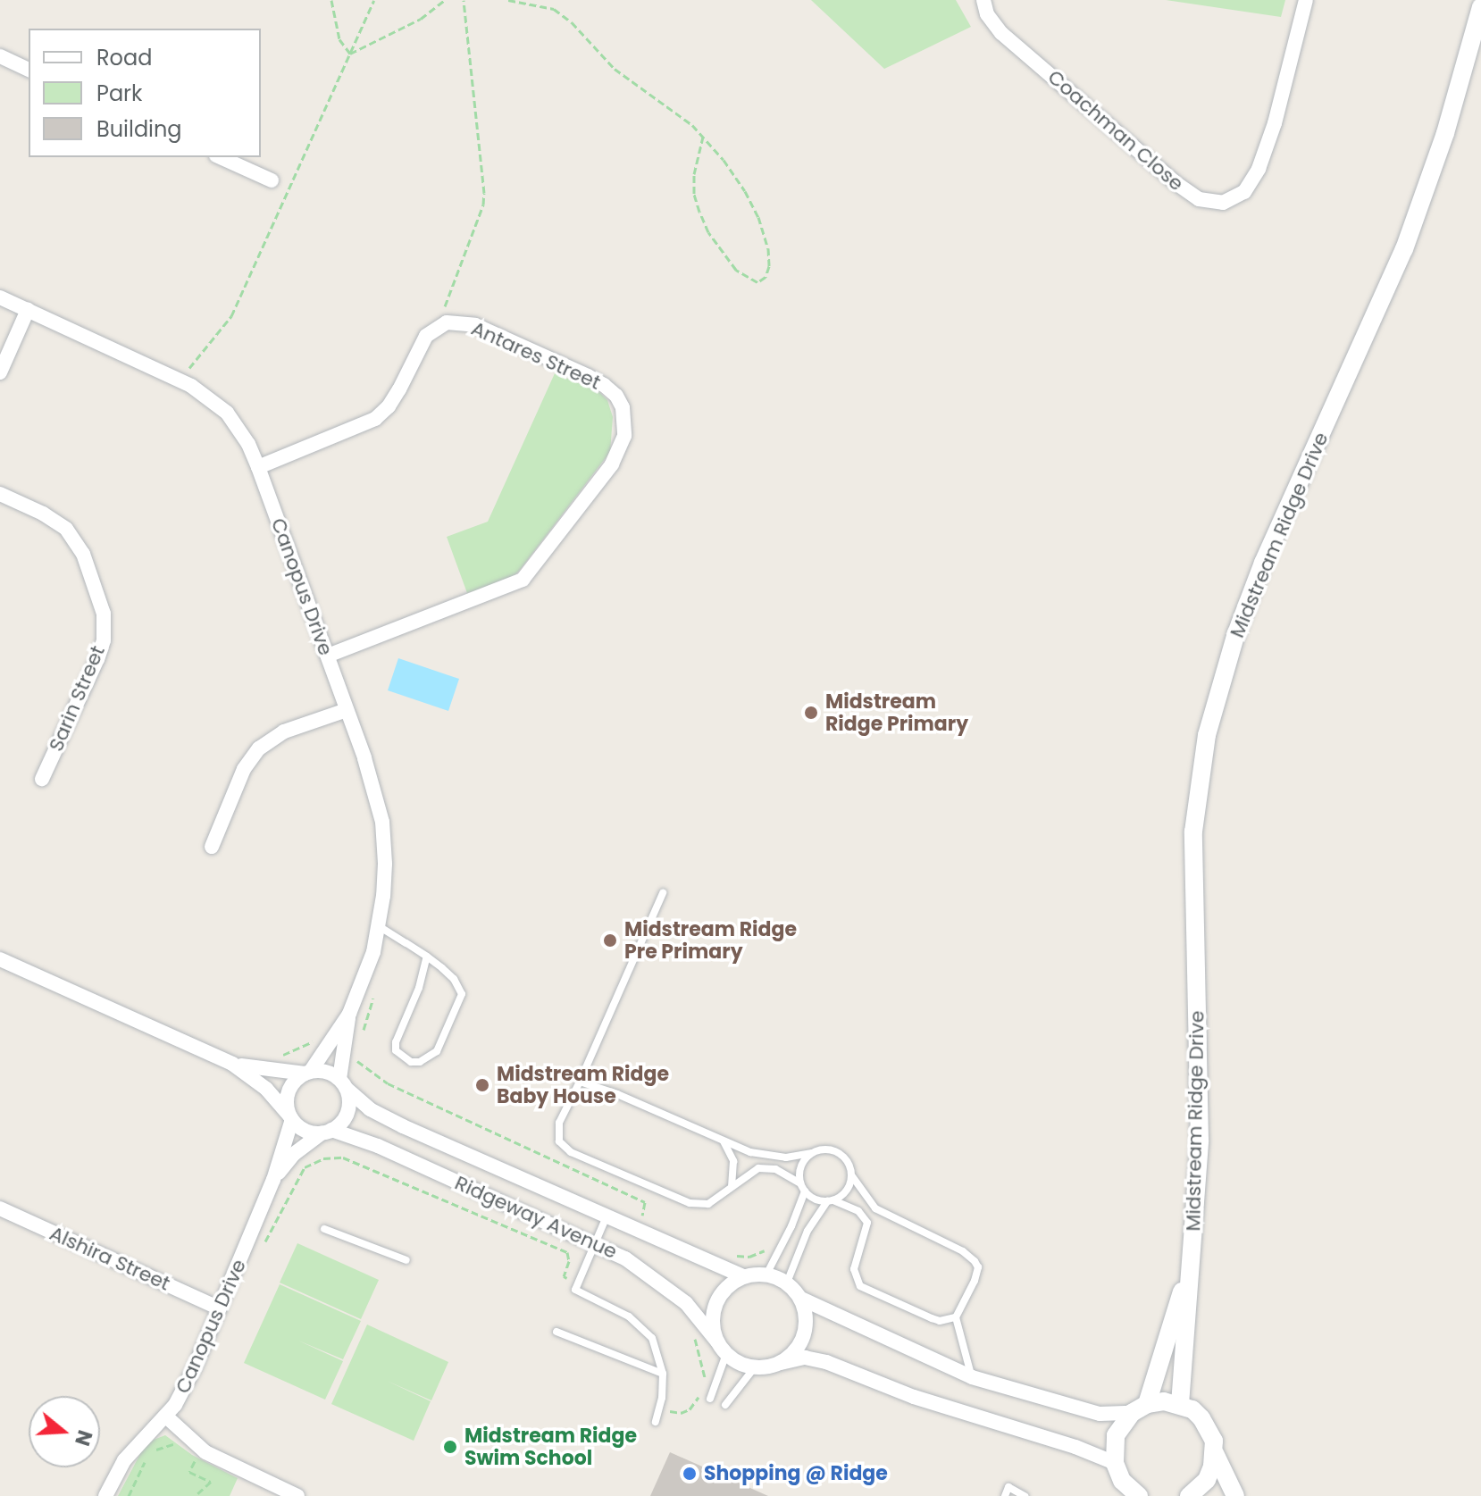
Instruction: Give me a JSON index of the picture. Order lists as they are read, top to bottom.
{
  "streets": {
    "street": [
      "Coachman Close",
      "Antares Street",
      "Midstream Ridge Drive",
      "Canopus Drive",
      "Sarin Street",
      "Ridgeway Avenue",
      "Alshira Street"
    ]
  },
  "crossings": [
    ["Antares Street", "Canopus Drive"],
    ["Canopus Drive", "Ridgeway Avenue"],
    ["Canopus Drive", "Alshira Street"]
  ],
  "places": [
    "Midstream Ridge Primary",
    "Midstream Ridge Pre Primary",
    "Midstream Ridge Baby House",
    "Midstream Ridge Swim School",
    "Shopping @ Ridge"
  ],
  "legend": ["Road", "Park", "Building"],
  "north": "right"
}
